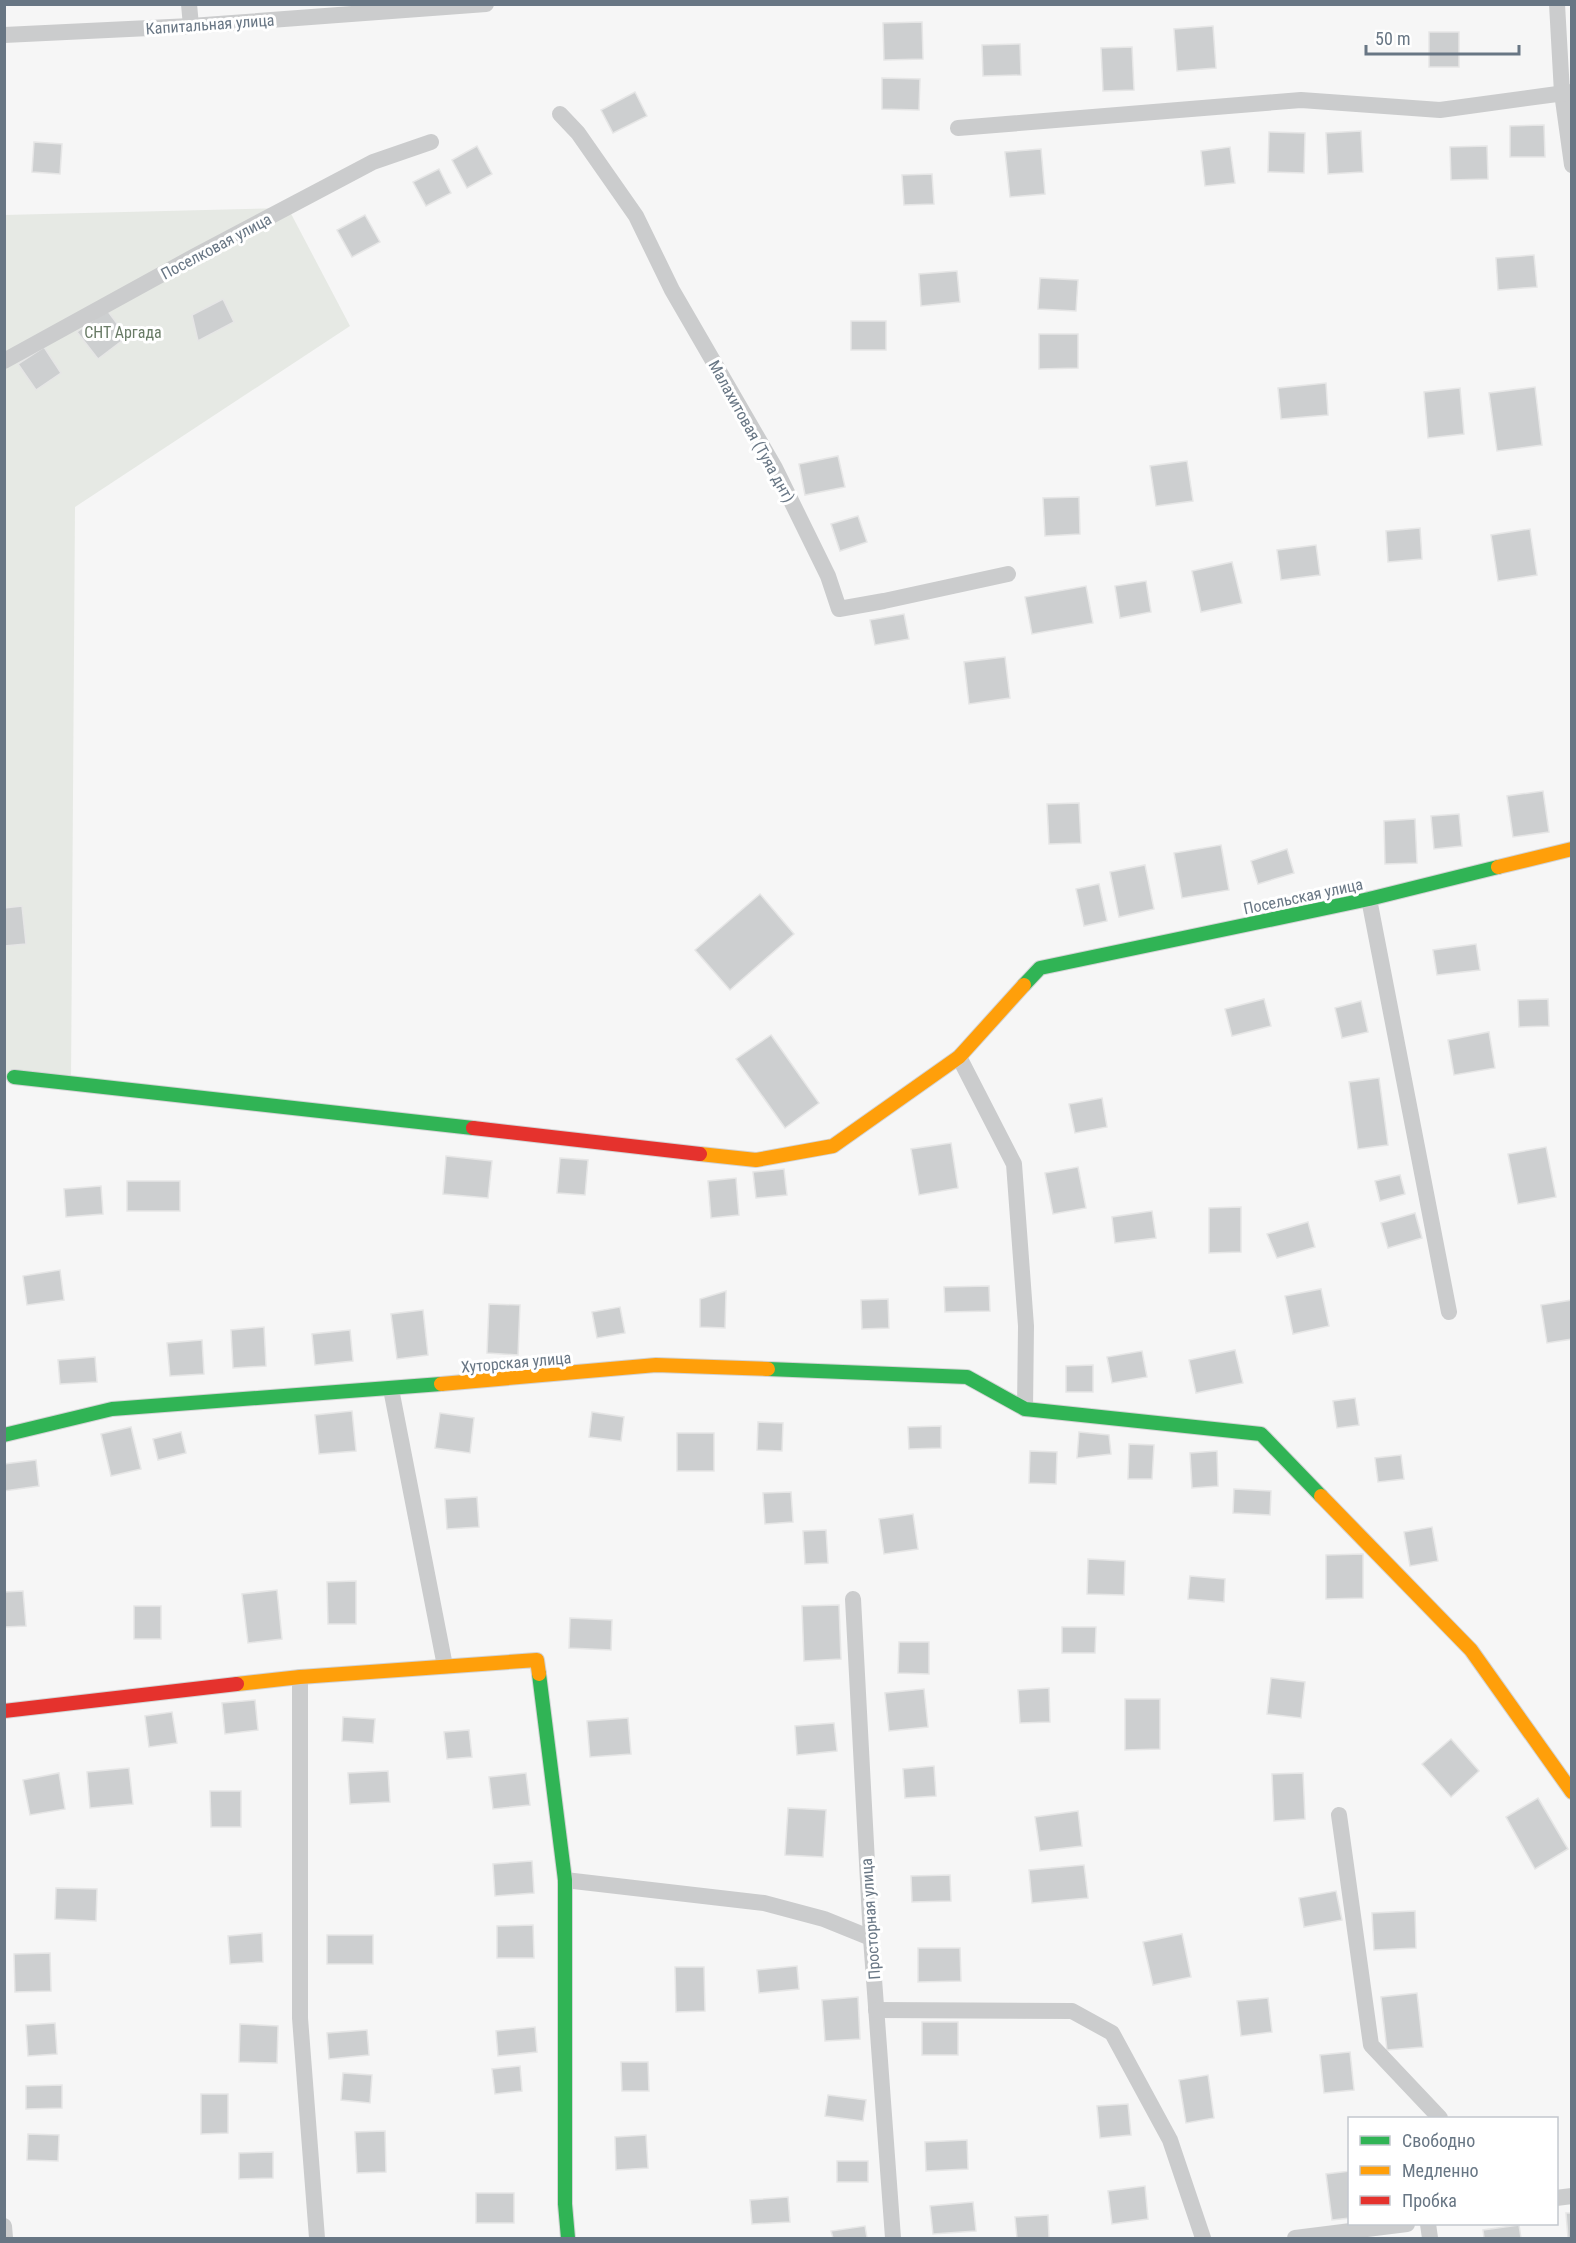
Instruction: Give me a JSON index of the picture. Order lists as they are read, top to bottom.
{
  "streets": {
    "street": [
      "Капитальная улица",
      "Поселковая улица",
      "Малахитовая (Туяа днт)",
      "Посельская улица",
      "Хуторская улица",
      "Просторная улица"
    ]
  },
  "parks": ["СНТ Аргада"],
  "legend": ["Свободно", "Медленно", "Пробка"],
  "scale_bar": "50 m"
}
